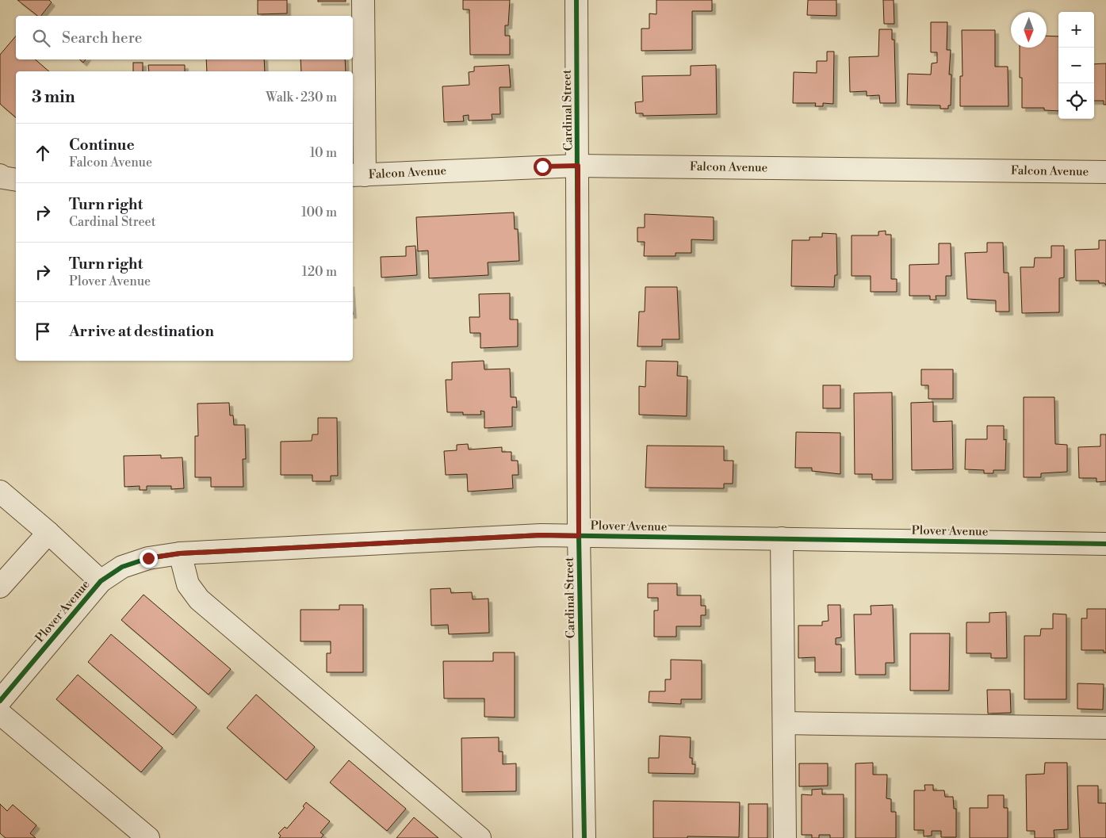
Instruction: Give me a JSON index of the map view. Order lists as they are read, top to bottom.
{
  "streets": {
    "street": ["Cardinal Street", "Falcon Avenue", "Plover Avenue"]
  },
  "crossings": [
    ["Cardinal Street", "Falcon Avenue"],
    ["Cardinal Street", "Plover Avenue"]
  ],
  "north": "bottom",
  "page": {
    "map_buttons": ["+", "−"],
    "search": "Search here",
    "heading": ["3 min", "Walk · 230 m"],
    "list": [
      ["Continue", "Falcon Avenue", "10 m"],
      ["Turn right", "Cardinal Street", "100 m"],
      ["Turn right", "Plover Avenue", "120 m"],
      "Arrive at destination"
    ]
  }
}
